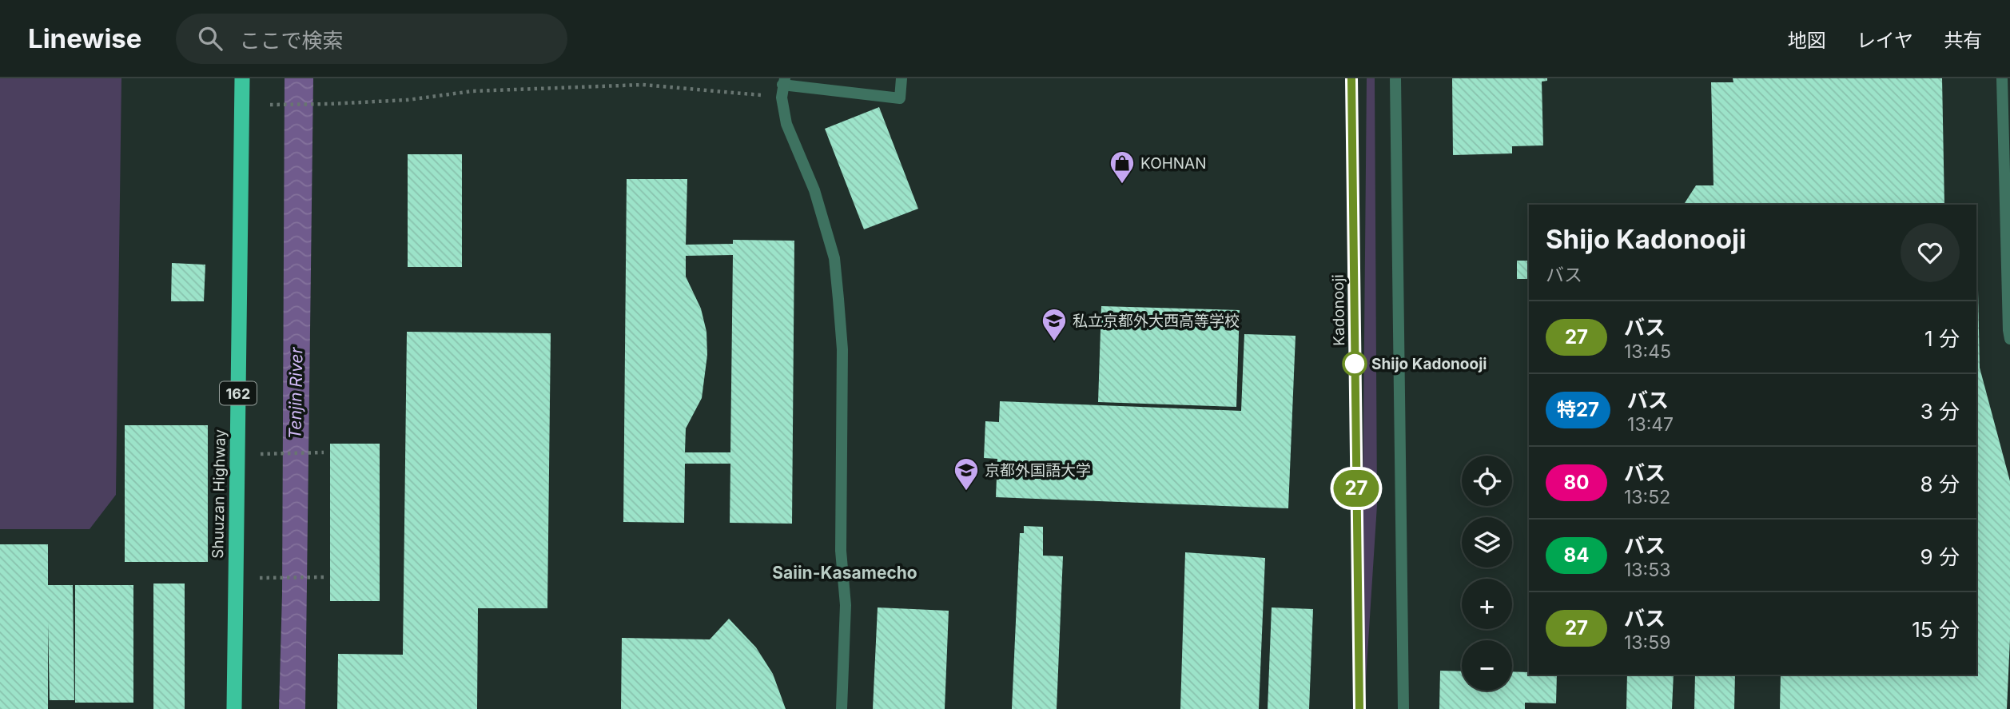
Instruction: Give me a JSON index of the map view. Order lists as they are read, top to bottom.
{
  "streets": {
    "highway": ["162", "Shuuzan Highway"],
    "street": ["Kadonooji"]
  },
  "districts": ["Saiin-Kasamecho"],
  "water": ["Tenjin River"],
  "places": {
    "shop": ["KOHNAN"],
    "school or university": ["私立京都外大西高等学校", "京都外国語大学"],
    "other": ["Shijo Kadonooji"]
  },
  "lines": ["bus line 27"],
  "page": {
    "header": "Linewise",
    "search": "ここで検索",
    "nav": ["地図", "レイヤ", "共有"],
    "on_map": "27",
    "heading": ["Shijo Kadonooji", "バス"],
    "list": [
      {
        "mark": "27",
        "name": "バス",
        "note": "13:45",
        "value": "1 分"
      },
      {
        "mark": "特27",
        "name": "バス",
        "note": "13:47",
        "value": "3 分"
      },
      {
        "mark": "80",
        "name": "バス",
        "note": "13:52",
        "value": "8 分"
      },
      {
        "mark": "84",
        "name": "バス",
        "note": "13:53",
        "value": "9 分"
      },
      {
        "mark": "27",
        "name": "バス",
        "note": "13:59",
        "value": "15 分"
      }
    ],
    "map_buttons": ["+", "−"]
  }
}
